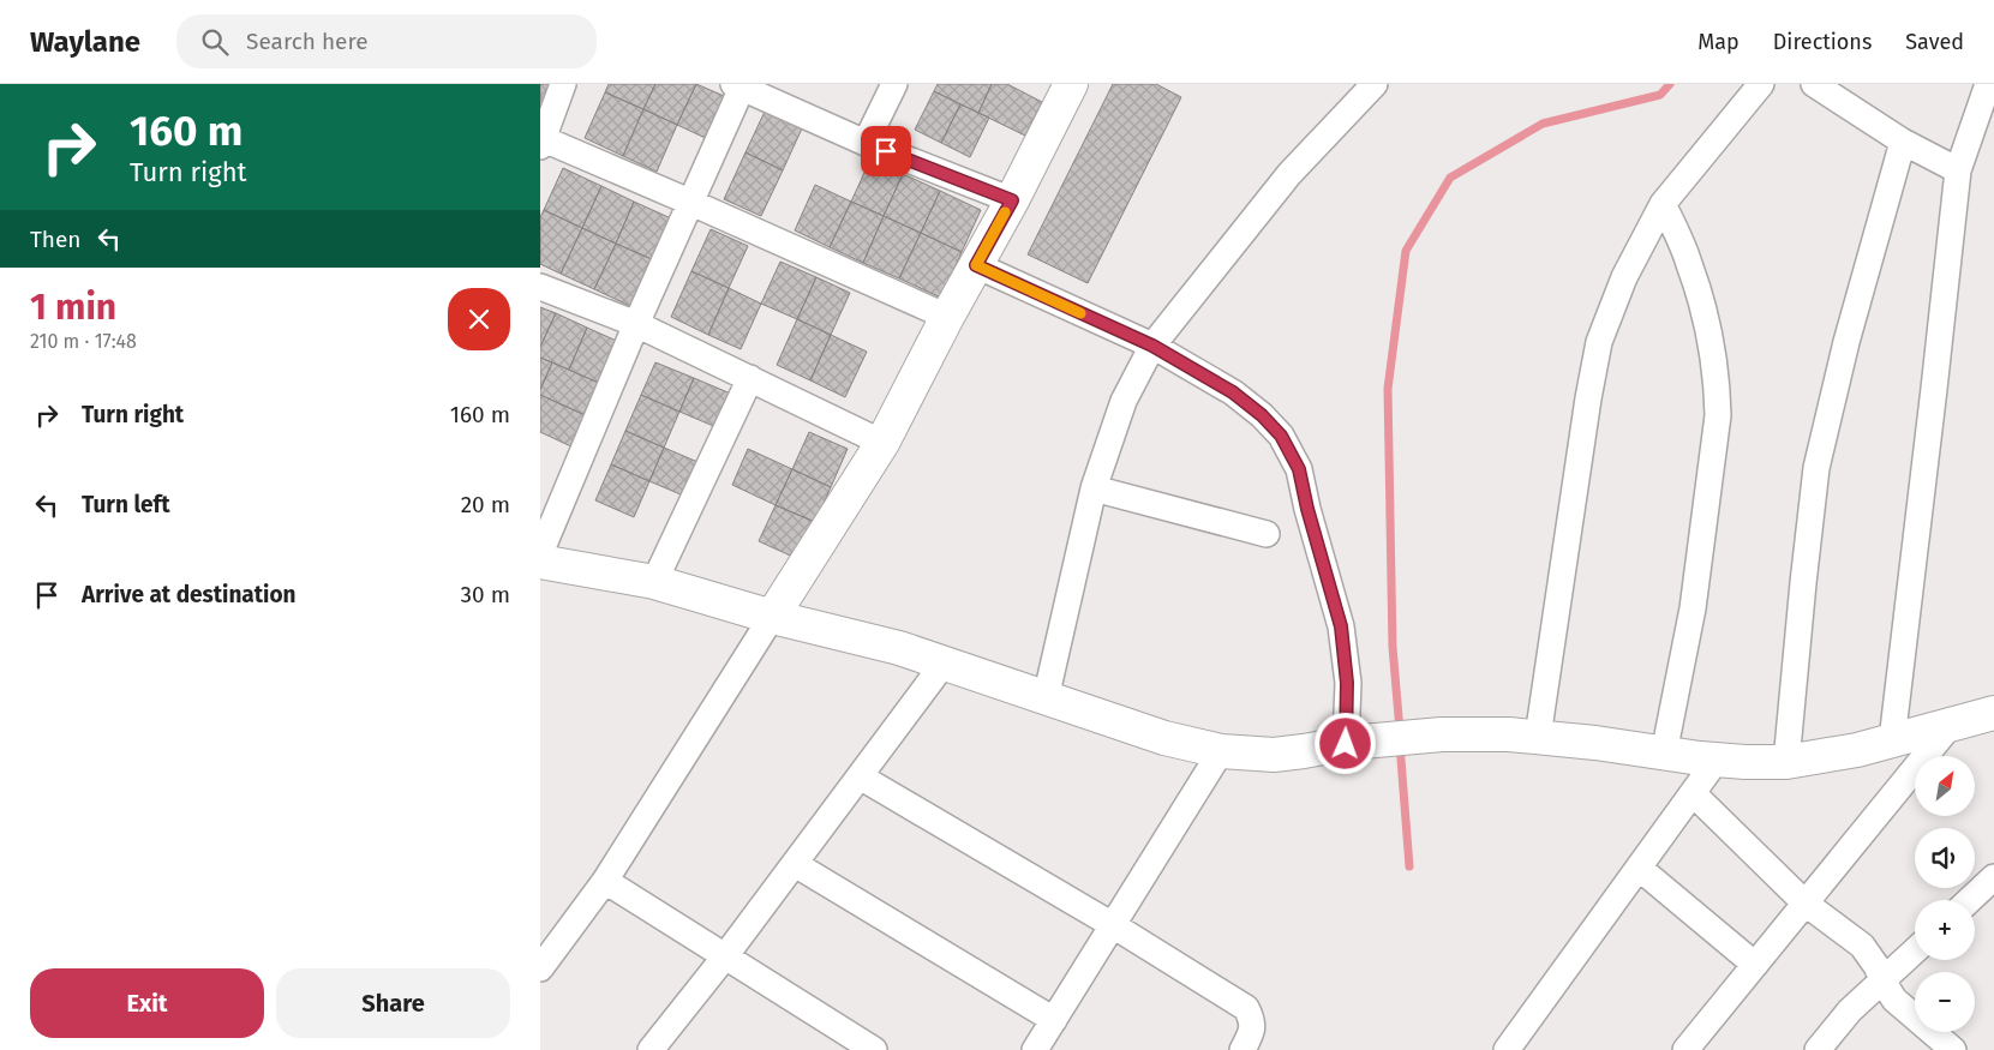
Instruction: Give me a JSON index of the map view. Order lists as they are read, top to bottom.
{
  "north": "top right",
  "page": {
    "header": "Waylane",
    "search": "Search here",
    "nav": ["Map", "Directions", "Saved"],
    "turn": ["160 m", "Turn right"],
    "then": "Then",
    "heading": ["1 min", "210 m · 17:48"],
    "list": [
      {
        "name": "Turn right",
        "value": "160 m"
      },
      {
        "name": "Turn left",
        "value": "20 m"
      },
      {
        "name": "Arrive at destination",
        "value": "30 m"
      }
    ],
    "map_buttons": ["+", "−"],
    "buttons": ["Exit", "Share"]
  }
}
